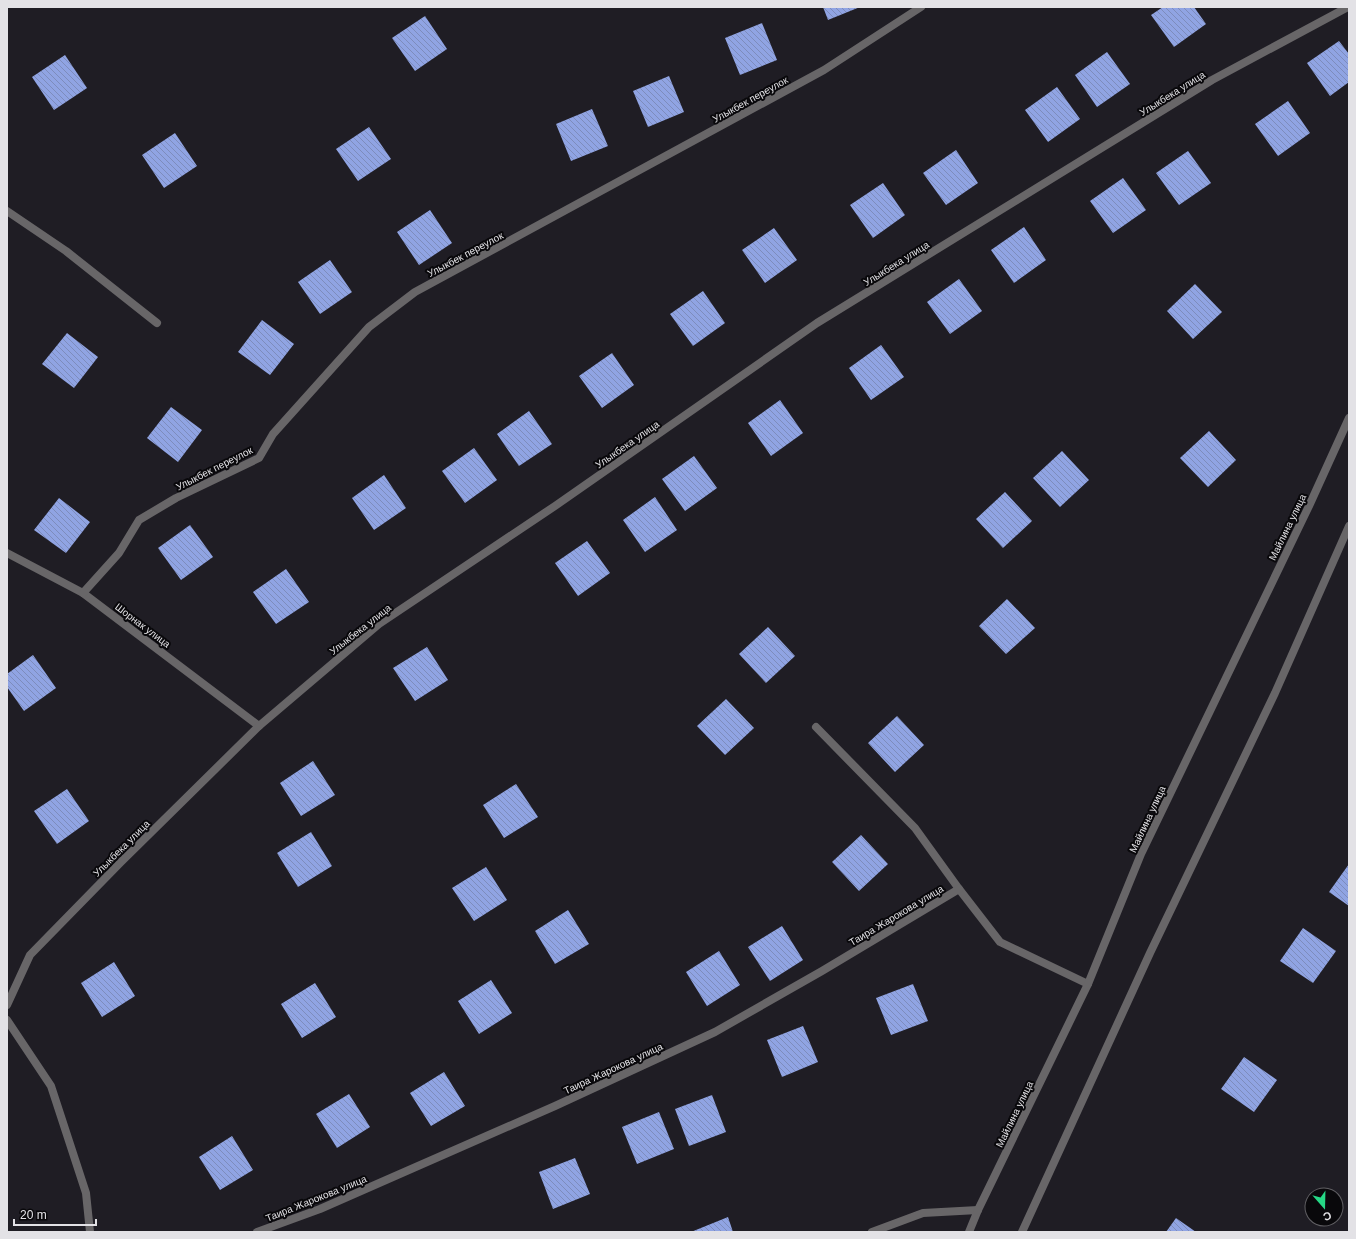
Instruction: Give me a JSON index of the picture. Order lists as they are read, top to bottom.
{
  "streets": {
    "street": [
      "Улыкбека улица",
      "Улыкбек переулок",
      "Майлина улица",
      "Шорнак улица",
      "Таира Жарокова улица"
    ]
  },
  "crossings": [
    ["Улыкбека улица", "Шорнак улица"],
    ["Улыкбек переулок", "Шорнак улица"]
  ],
  "scale_bar": "20 m",
  "north": "bottom"
}
